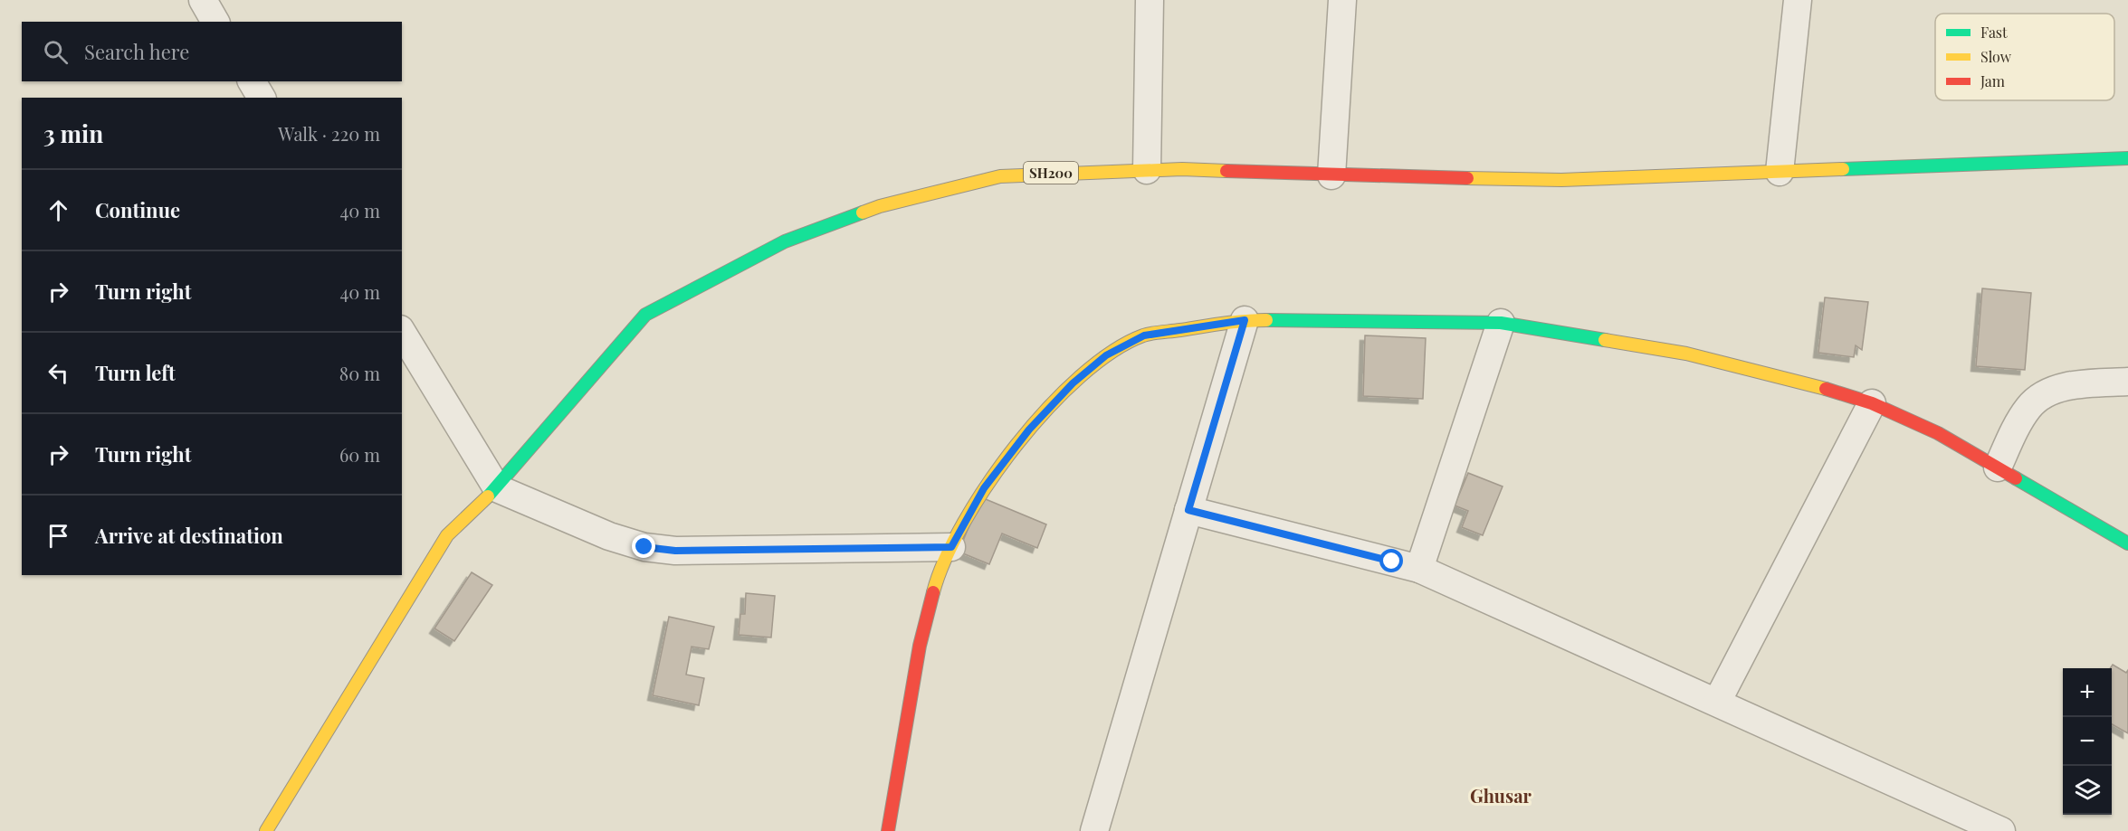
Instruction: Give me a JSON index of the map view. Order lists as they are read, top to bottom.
{
  "streets": {
    "main road": ["SH200"]
  },
  "districts": ["Ghusar"],
  "legend": ["Fast", "Slow", "Jam"],
  "page": {
    "search": "Search here",
    "heading": ["3 min", "Walk · 220 m"],
    "list": [
      ["Continue", "40 m"],
      ["Turn right", "40 m"],
      ["Turn left", "80 m"],
      ["Turn right", "60 m"],
      "Arrive at destination"
    ],
    "map_buttons": ["+", "−"]
  }
}
